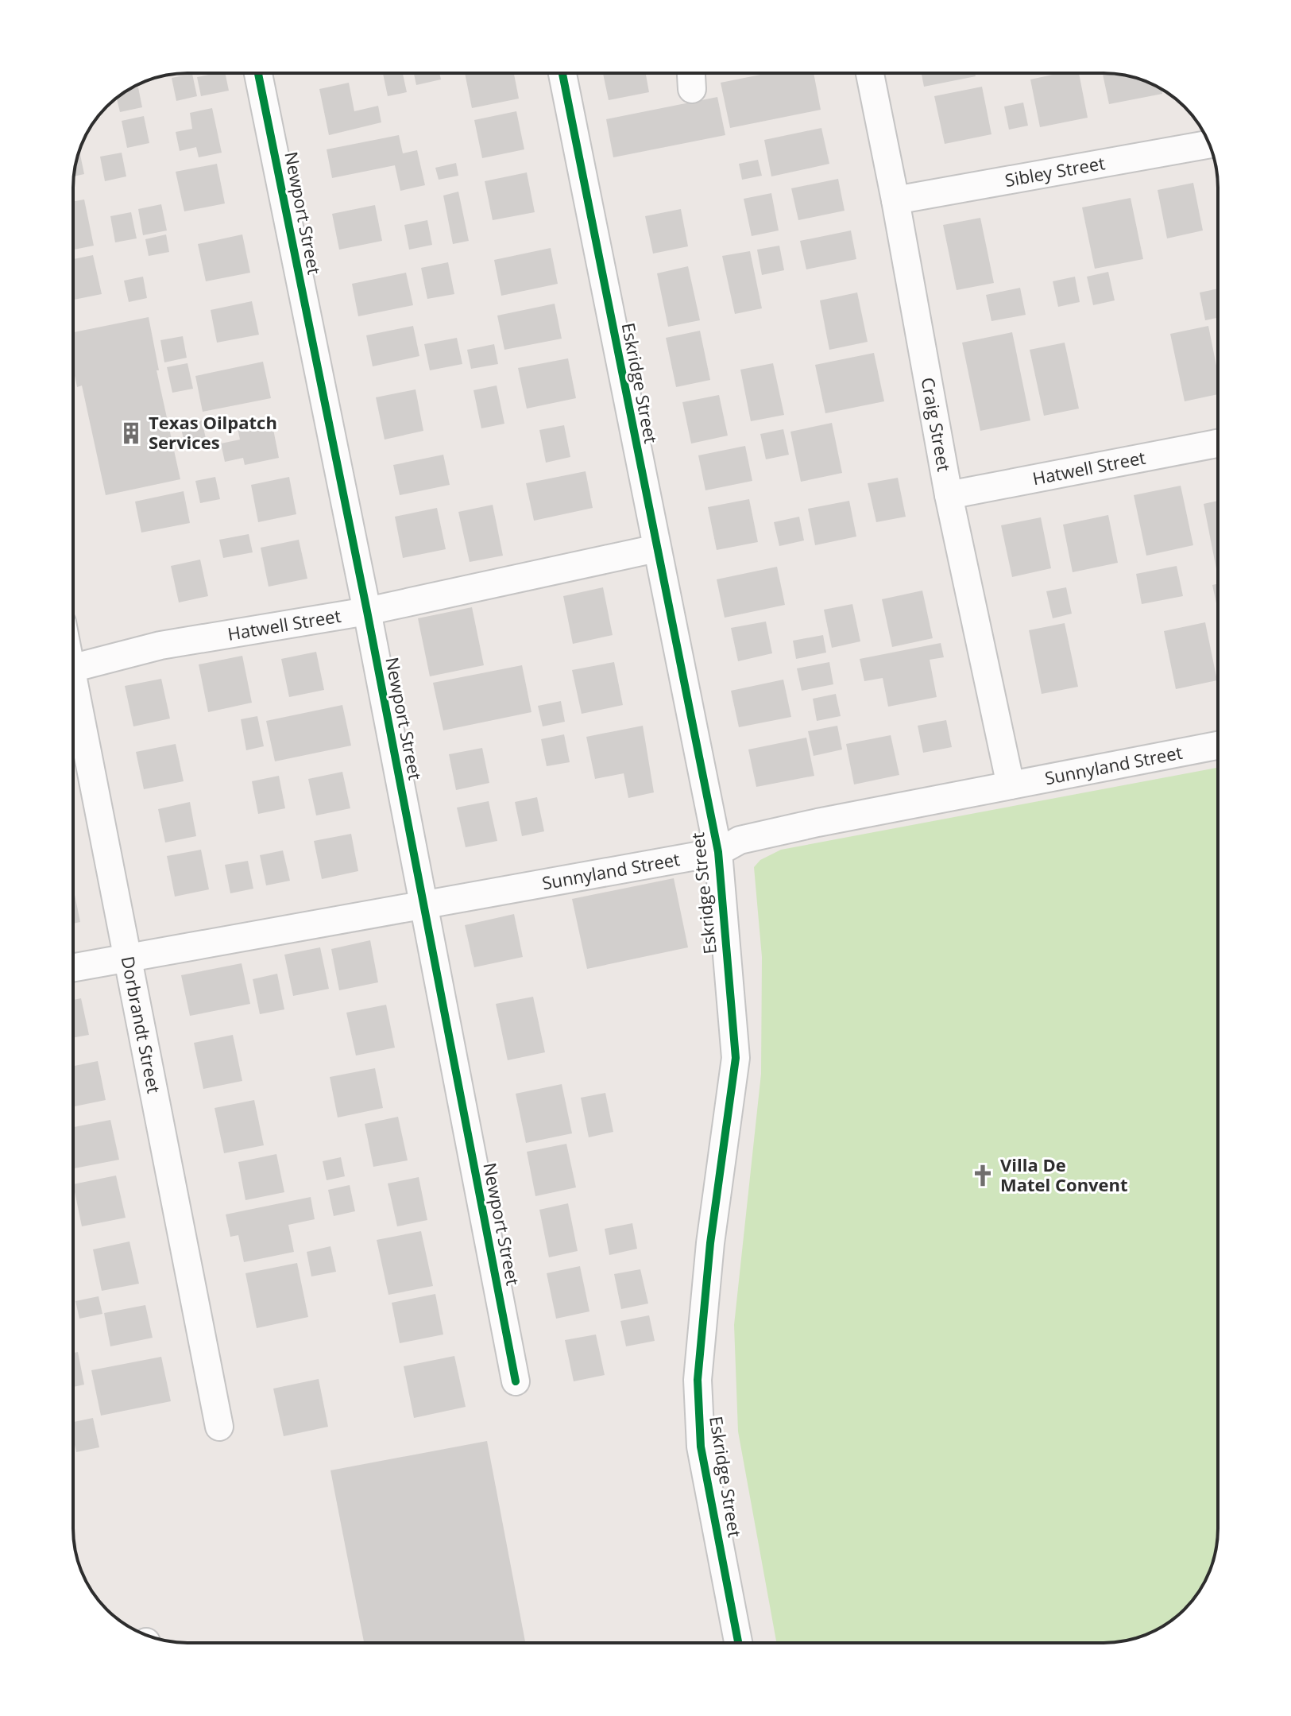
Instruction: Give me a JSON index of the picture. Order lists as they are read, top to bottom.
{
  "streets": {
    "street": [
      "Sibley Street",
      "Newport Street",
      "Eskridge Street",
      "Craig Street",
      "Hatwell Street",
      "Sunnyland Street",
      "Dorbrandt Street"
    ]
  },
  "crossings": [
    ["Sibley Street", "Craig Street"],
    ["Newport Street", "Hatwell Street"],
    ["Newport Street", "Sunnyland Street"],
    ["Eskridge Street", "Hatwell Street"],
    ["Eskridge Street", "Sunnyland Street"],
    ["Craig Street", "Hatwell Street"],
    ["Craig Street", "Sunnyland Street"],
    ["Sunnyland Street", "Dorbrandt Street"]
  ],
  "places": {
    "building": ["Texas Oilpatch Services"],
    "church": ["Villa De Matel Convent"]
  }
}
